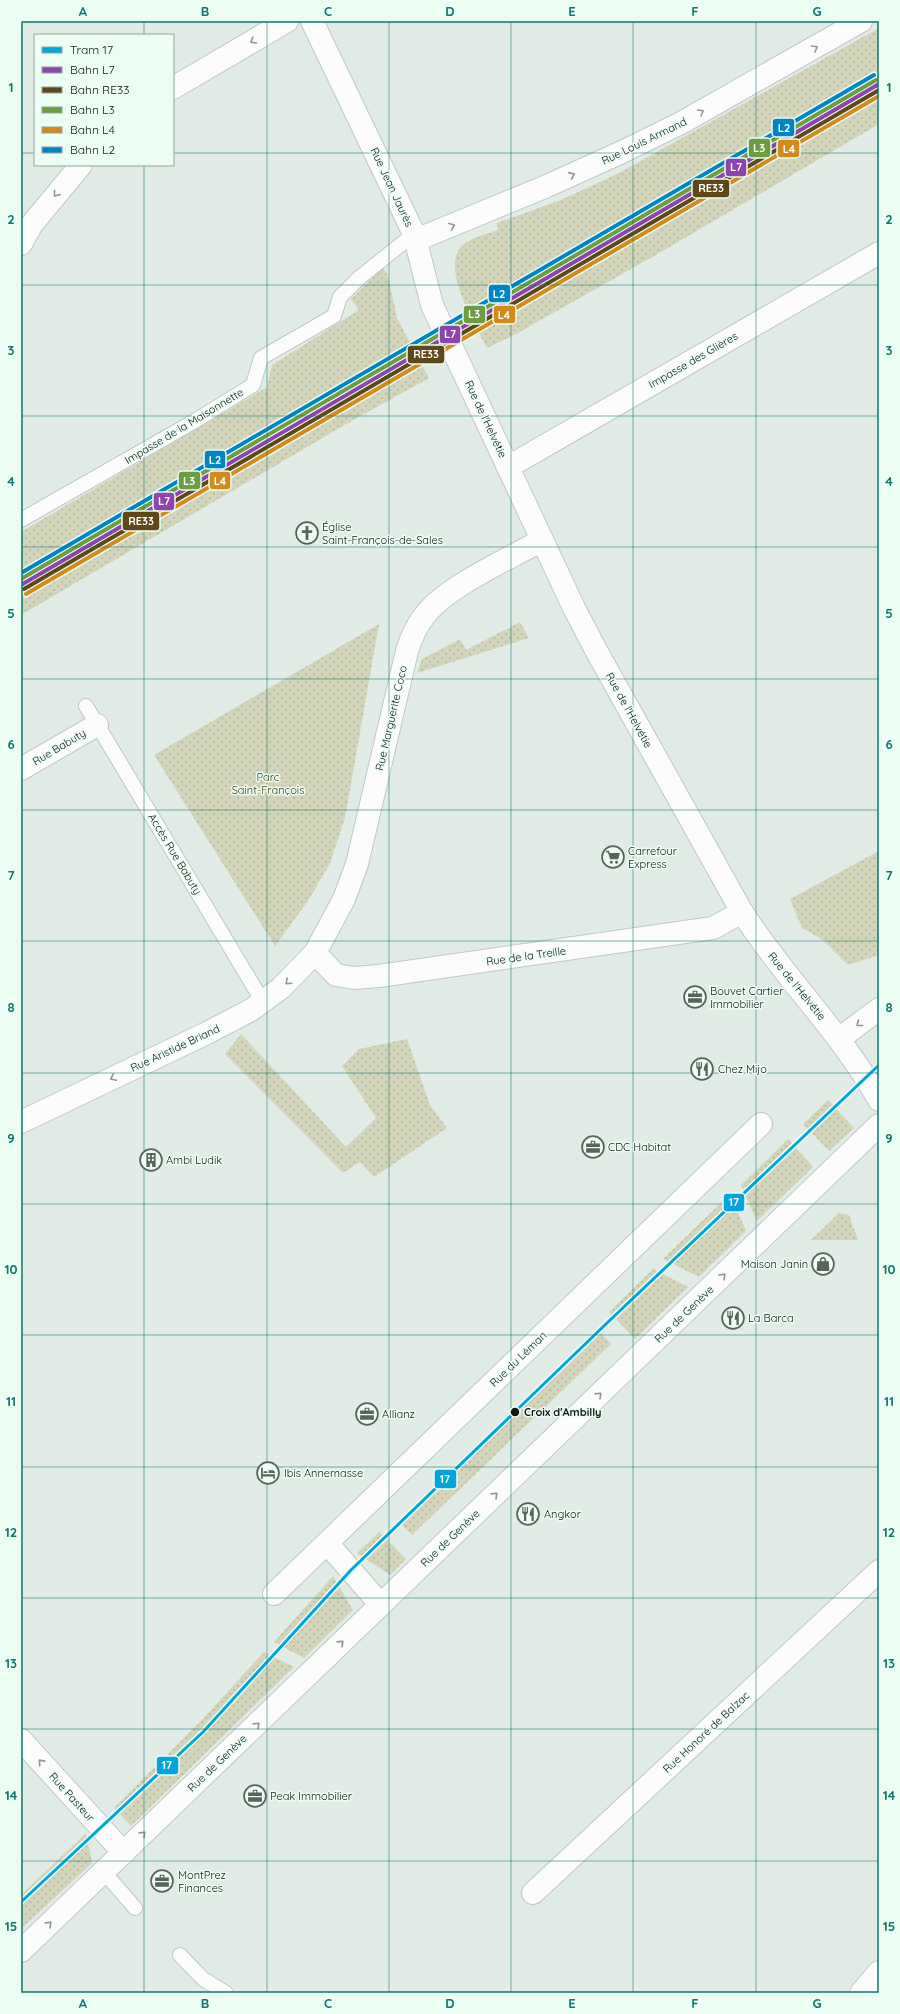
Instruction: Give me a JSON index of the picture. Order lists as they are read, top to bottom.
{
  "streets": {
    "street": [
      "Rue Louis Armand",
      "Rue Jean Jaurès",
      "Impasse des Glières",
      "Rue de l'Helvétie",
      "Rue Marguerite Coco",
      "Rue Babuty",
      "Rue de la Treille",
      "Rue Aristide Briand",
      "Rue de Genève",
      "Rue du Léman",
      "Rue Honoré de Balzac",
      "Rue Pasteur"
    ],
    "lane": ["Impasse de la Maisonnette", "Accès Rue Babuty"]
  },
  "crossings": [
    ["Rue Louis Armand", "Rue Jean Jaurès"],
    ["Rue Louis Armand", "Impasse de la Maisonnette"],
    ["Rue Jean Jaurès", "Rue de l'Helvétie"],
    ["Rue Jean Jaurès", "Impasse de la Maisonnette"],
    ["Impasse des Glières", "Rue de l'Helvétie"],
    ["Rue de l'Helvétie", "Rue Marguerite Coco"],
    ["Rue de l'Helvétie", "Rue de la Treille"],
    ["Rue Marguerite Coco", "Rue de la Treille"],
    ["Rue Marguerite Coco", "Rue Aristide Briand"],
    ["Rue Babuty", "Accès Rue Babuty"],
    ["Accès Rue Babuty", "Rue Aristide Briand"],
    ["Rue de la Treille", "Rue Aristide Briand"],
    ["Rue de Genève", "Rue Pasteur"]
  ],
  "one_way": [
    "Rue Louis Armand",
    "Rue Aristide Briand",
    "Rue de Genève",
    "Rue Pasteur"
  ],
  "parks": ["Parc Saint-François"],
  "places": {
    "church": ["Église Saint-François-de-Sales"],
    "supermarket": ["Carrefour Express"],
    "office": [
      "Bouvet Cartier Immobilier",
      "CDC Habitat",
      "Allianz",
      "Peak Immobilier",
      "MontPrez Finances"
    ],
    "restaurant": ["Chez Mijo", "La Barca", "Angkor"],
    "building": ["Ambi Ludik"],
    "shop": ["Maison Janin"],
    "other": ["Croix d'Ambilly"],
    "hotel": ["Ibis Annemasse"]
  },
  "lines": [
    "rail line L2",
    "rail line L3",
    "rail line L7",
    "rail line RE33",
    "rail line L4",
    "tram line 17"
  ],
  "legend": [
    "Tram 17",
    "Bahn L7",
    "Bahn RE33",
    "Bahn L3",
    "Bahn L4",
    "Bahn L2"
  ],
  "grid": {
    "columns": [
      "A",
      "B",
      "C",
      "D",
      "E",
      "F",
      "G"
    ],
    "rows": [
      "1",
      "2",
      "3",
      "4",
      "5",
      "6",
      "7",
      "8",
      "9",
      "10",
      "11",
      "12",
      "13",
      "14",
      "15"
    ]
  }
}
